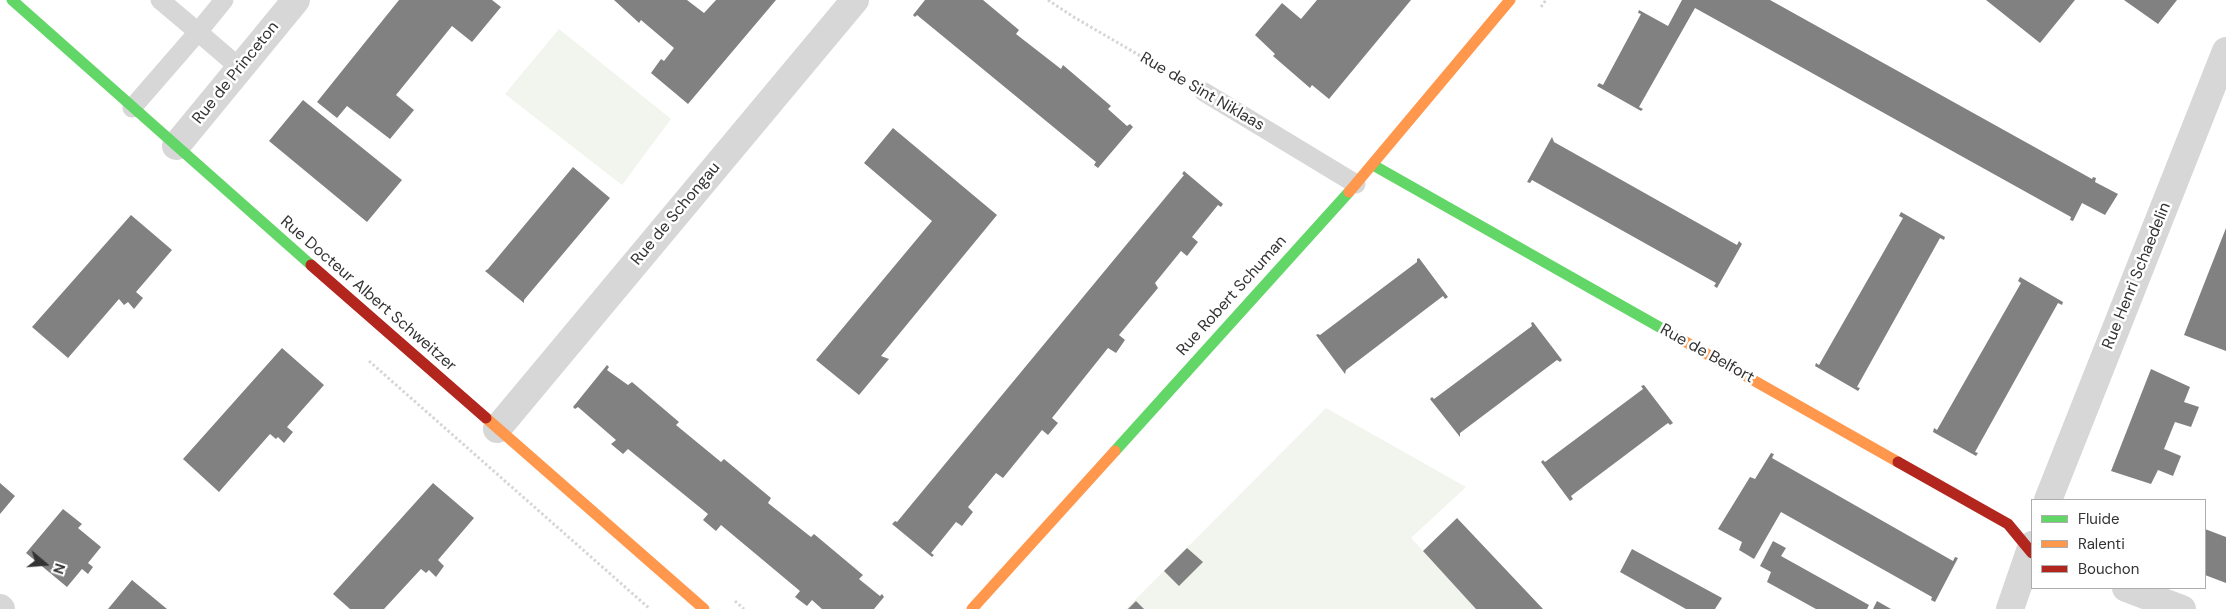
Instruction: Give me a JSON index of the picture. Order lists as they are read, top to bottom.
{
  "streets": {
    "street": [
      "Rue de Princeton",
      "Rue de Schongau",
      "Rue Henri Schaedelin",
      "Rue Docteur Albert Schweitzer",
      "Rue Robert Schuman",
      "Rue de Belfort"
    ],
    "lane": ["Rue de Sint Niklaas"]
  },
  "crossings": [
    ["Rue de Princeton", "Rue Docteur Albert Schweitzer"],
    ["Rue de Sint Niklaas", "Rue Robert Schuman"],
    ["Rue de Schongau", "Rue Docteur Albert Schweitzer"],
    ["Rue Robert Schuman", "Rue de Belfort"]
  ],
  "legend": ["Fluide", "Ralenti", "Bouchon"],
  "north": "right"
}
